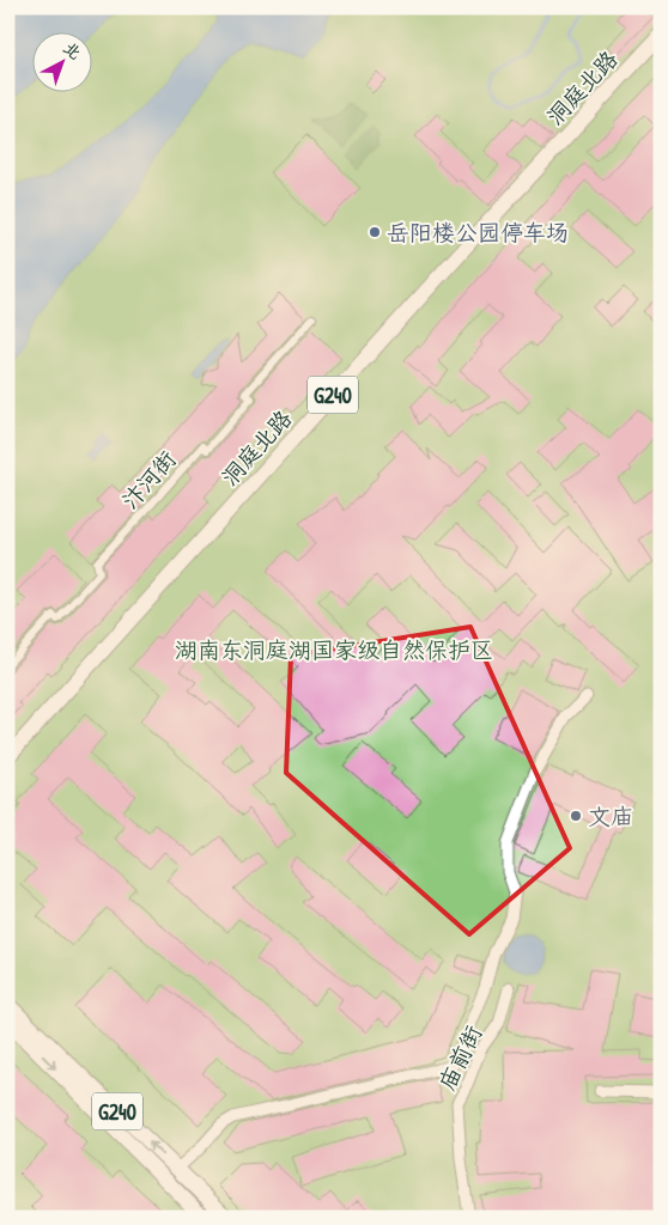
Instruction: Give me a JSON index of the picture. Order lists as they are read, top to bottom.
{
  "streets": {
    "main road": ["洞庭北路", "G240"],
    "street": ["汴河街", "庙前街"]
  },
  "parks": ["湖南东洞庭湖国家级自然保护区"],
  "places": ["岳阳楼公园停车场", "文庙"],
  "north": "top right"
}
